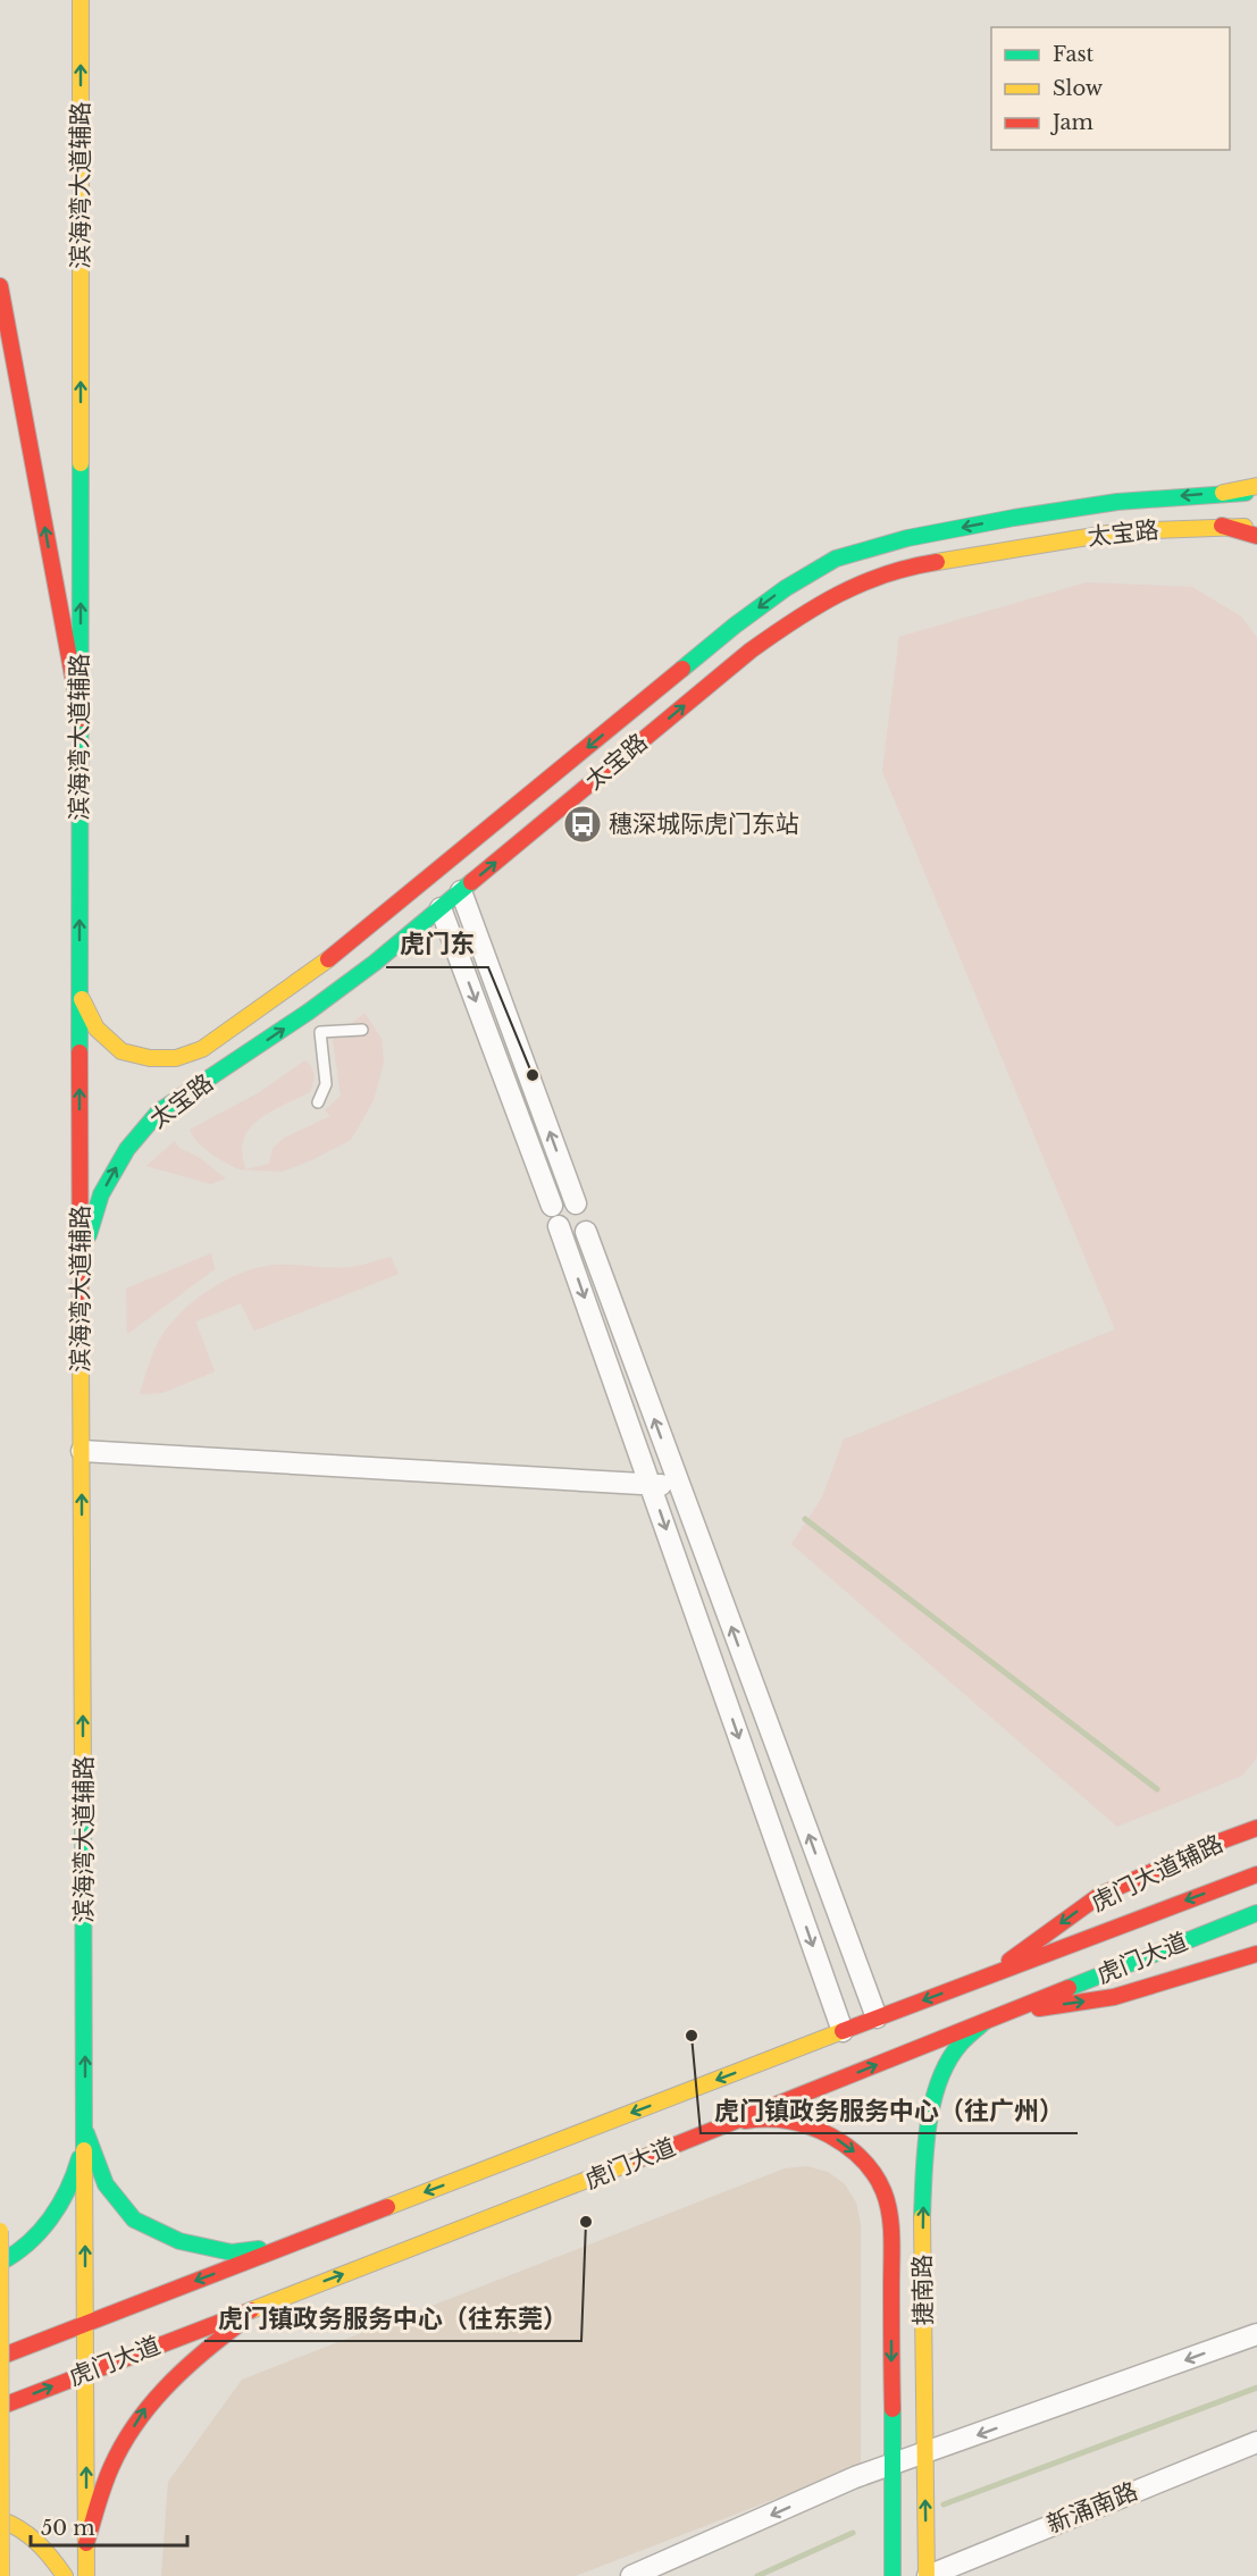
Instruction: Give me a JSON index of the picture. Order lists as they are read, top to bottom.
{
  "streets": {
    "main road": [
      "滨海湾大道辅路",
      "太宝路",
      "虎门大道辅路",
      "虎门大道",
      "捷南路"
    ],
    "street": ["新涌南路"]
  },
  "crossings": [
    ["滨海湾大道辅路", "太宝路"],
    ["滨海湾大道辅路", "虎门大道"],
    ["虎门大道辅路", "虎门大道"],
    ["虎门大道", "捷南路"],
    ["捷南路", "新涌南路"]
  ],
  "places": {
    "bus stop": ["穗深城际虎门东站"],
    "other": ["虎门东", "虎门镇政务服务中心（往广州）", "虎门镇政务服务中心（往东莞）"]
  },
  "legend": ["Fast", "Slow", "Jam"],
  "scale_bar": "50 m"
}
